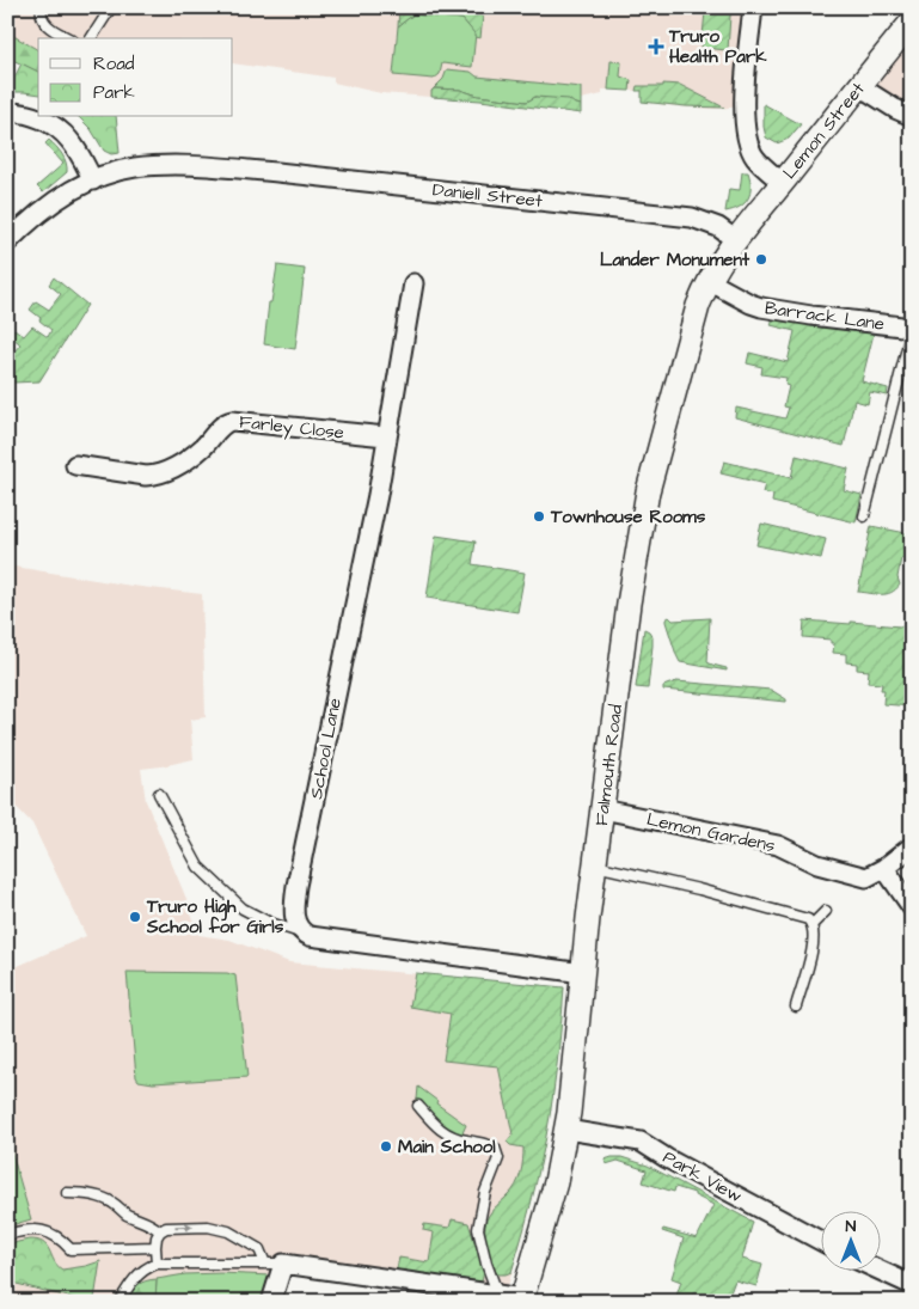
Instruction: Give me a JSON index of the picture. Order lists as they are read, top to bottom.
{
  "streets": {
    "street": [
      "Lemon Street",
      "Daniell Street",
      "Barrack Lane",
      "Farley Close",
      "School Lane",
      "Falmouth Road",
      "Lemon Gardens",
      "Park View"
    ]
  },
  "crossings": [
    ["Lemon Street", "Daniell Street"],
    ["Lemon Street", "Falmouth Road"],
    ["Daniell Street", "Falmouth Road"],
    ["Barrack Lane", "Falmouth Road"],
    ["Farley Close", "School Lane"],
    ["Falmouth Road", "Lemon Gardens"],
    ["Falmouth Road", "Park View"]
  ],
  "places": {
    "health": ["Truro Health Park"],
    "other": [
      "Lander Monument",
      "Townhouse Rooms",
      "Truro High School for Girls",
      "Main School"
    ]
  },
  "legend": ["Road", "Park"],
  "north": "top"
}
